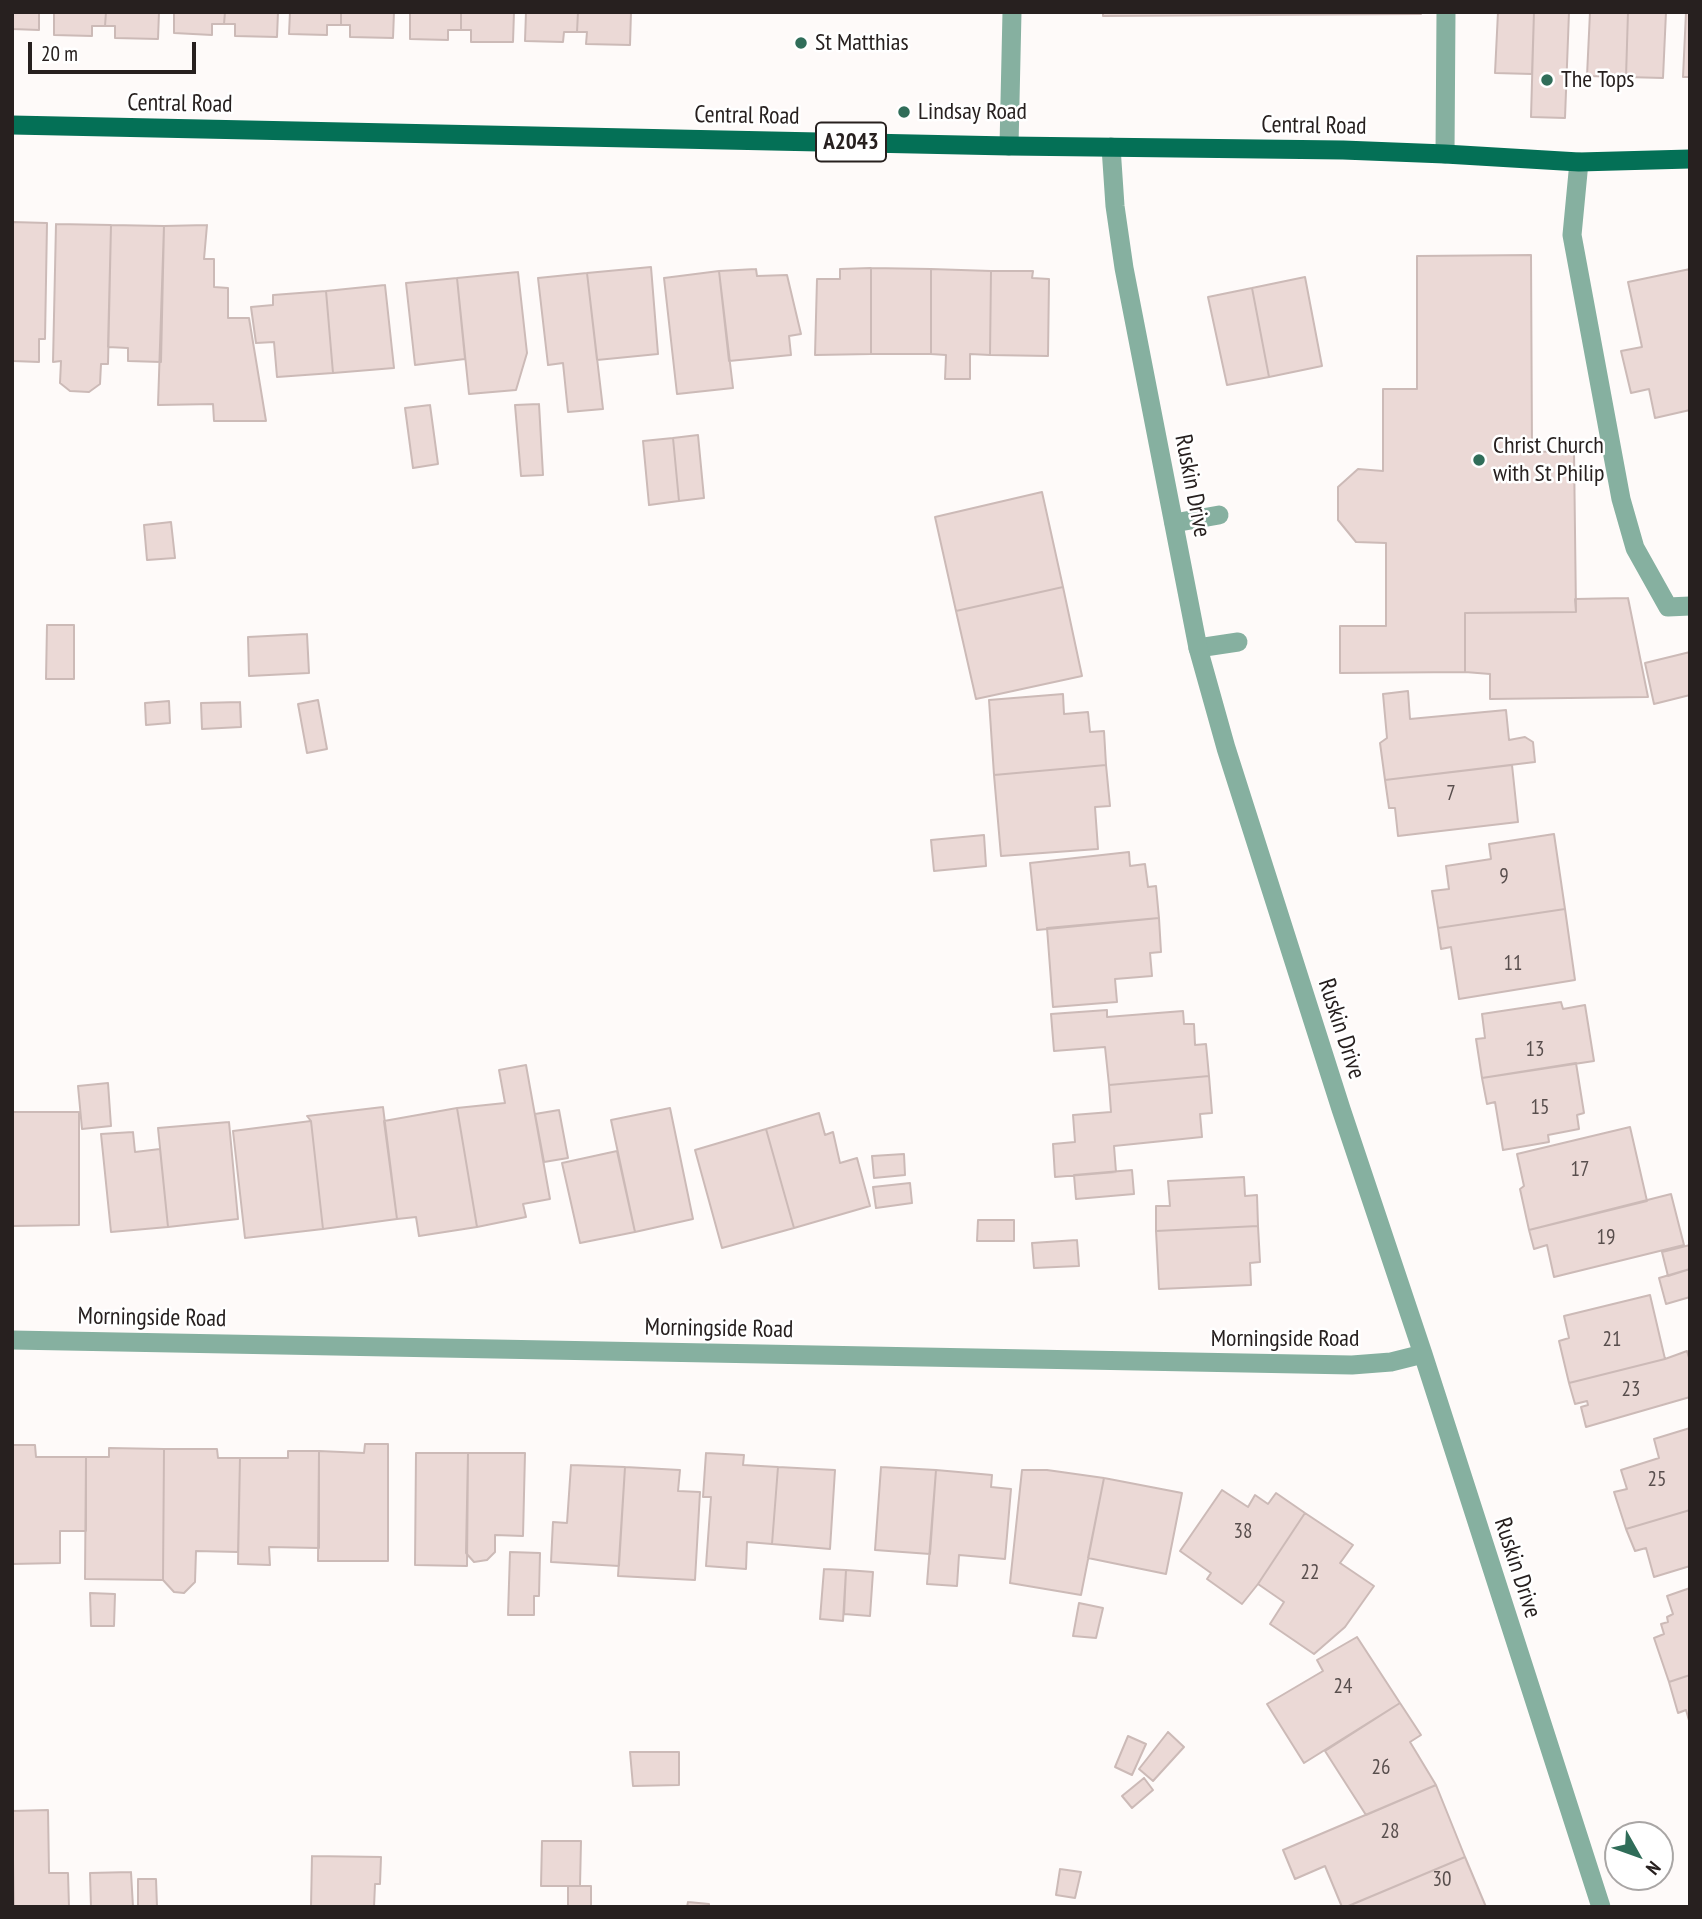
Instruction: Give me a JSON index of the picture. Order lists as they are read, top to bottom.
{
  "streets": {
    "main road": ["Central Road", "A2043"],
    "street": ["Ruskin Drive", "Morningside Road"]
  },
  "crossings": [
    ["Central Road", "Ruskin Drive"],
    ["Ruskin Drive", "Morningside Road"]
  ],
  "places": [
    "St Matthias",
    "The Tops",
    "Lindsay Road",
    "Christ Church with St Philip"
  ],
  "house_numbers": [
    "7",
    "9",
    "11",
    "13",
    "15",
    "17",
    "19",
    "21",
    "23",
    "25",
    "38",
    "22",
    "24",
    "26",
    "28",
    "30"
  ],
  "scale_bar": "20 m",
  "north": "bottom right"
}
